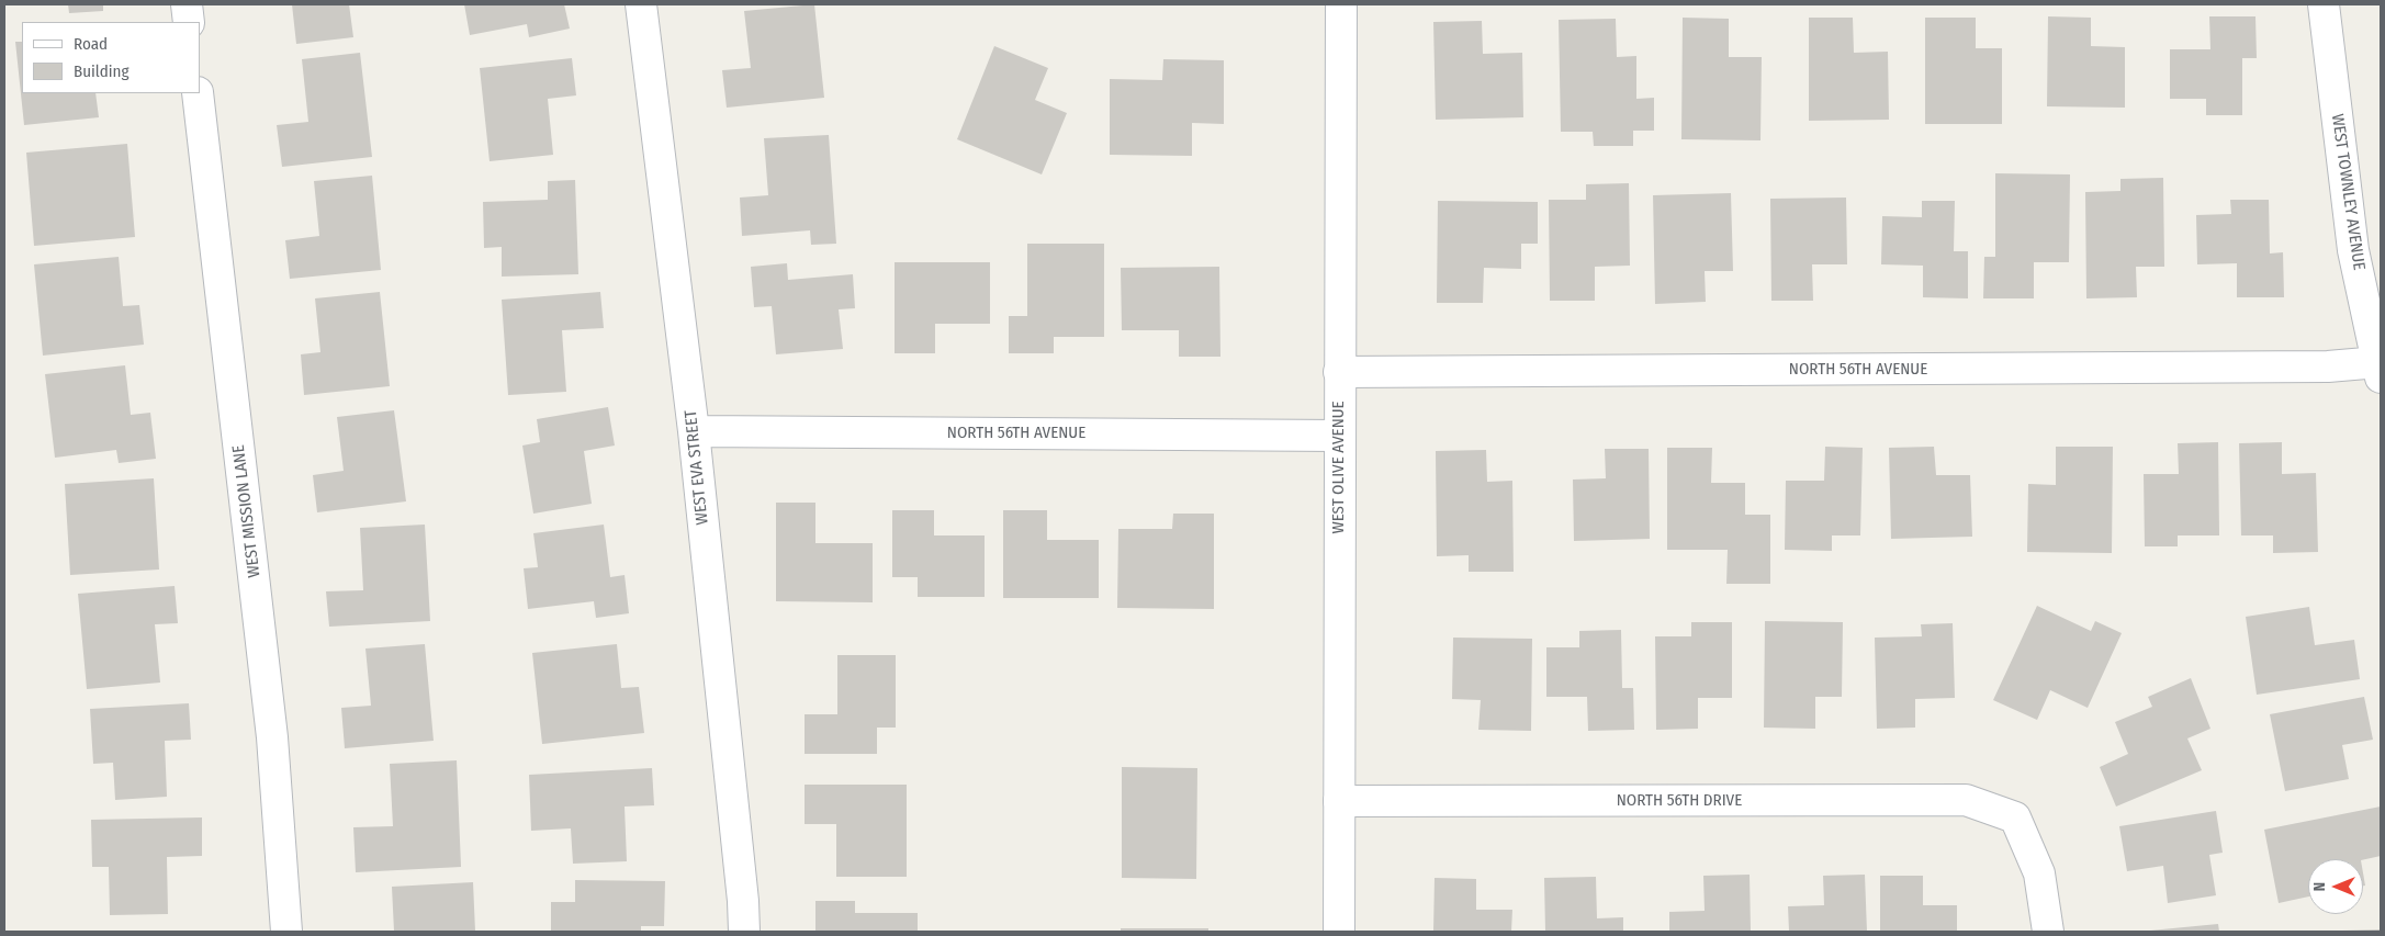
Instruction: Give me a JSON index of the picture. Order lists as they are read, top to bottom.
{
  "streets": {
    "street": [
      "WEST TOWNLEY AVENUE",
      "NORTH 56TH AVENUE",
      "WEST EVA STREET",
      "WEST OLIVE AVENUE",
      "WEST MISSION LANE",
      "NORTH 56TH DRIVE"
    ]
  },
  "crossings": [
    ["WEST TOWNLEY AVENUE", "NORTH 56TH AVENUE"],
    ["NORTH 56TH AVENUE", "WEST EVA STREET"],
    ["NORTH 56TH AVENUE", "WEST OLIVE AVENUE"],
    ["WEST OLIVE AVENUE", "NORTH 56TH DRIVE"]
  ],
  "legend": ["Road", "Building"],
  "north": "left"
}
